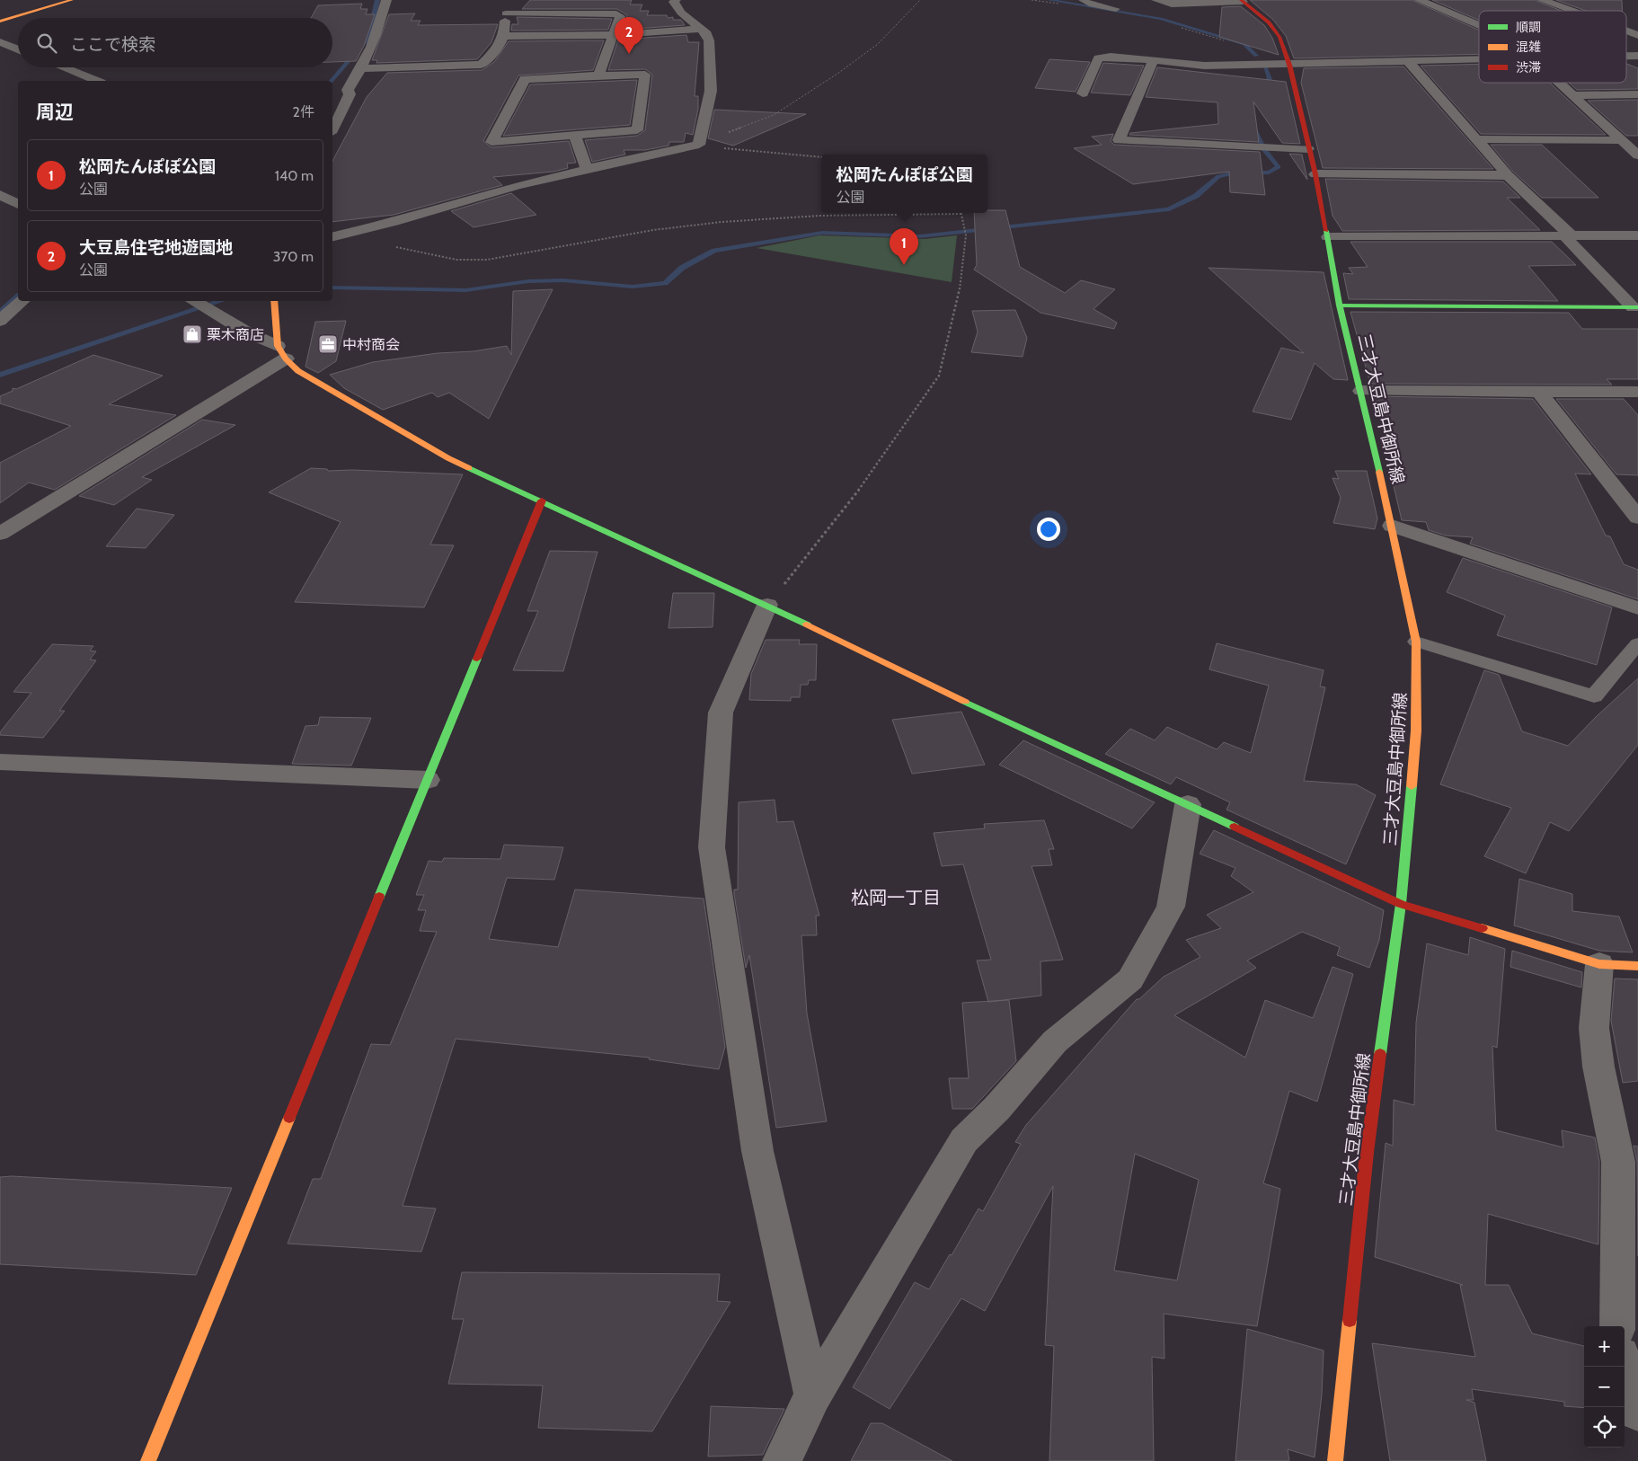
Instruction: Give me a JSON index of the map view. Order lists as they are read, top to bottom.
{
  "streets": {
    "main road": ["三才大豆島中御所線"]
  },
  "districts": ["松岡一丁目"],
  "places": {
    "shop": ["栗木商店"],
    "office": ["中村商会"]
  },
  "legend": ["順調", "混雑", "渋滞"],
  "page": {
    "pins": ["2", "1"],
    "search": "ここで検索",
    "heading": ["周辺", "2件"],
    "list": [
      {
        "mark": "1",
        "name": "松岡たんぽぽ公園",
        "note": "公園",
        "value": "140 m"
      },
      {
        "mark": "2",
        "name": "大豆島住宅地遊園地",
        "note": "公園",
        "value": "370 m"
      }
    ],
    "popup": ["松岡たんぽぽ公園", "公園"],
    "map_buttons": ["+", "−"]
  }
}
